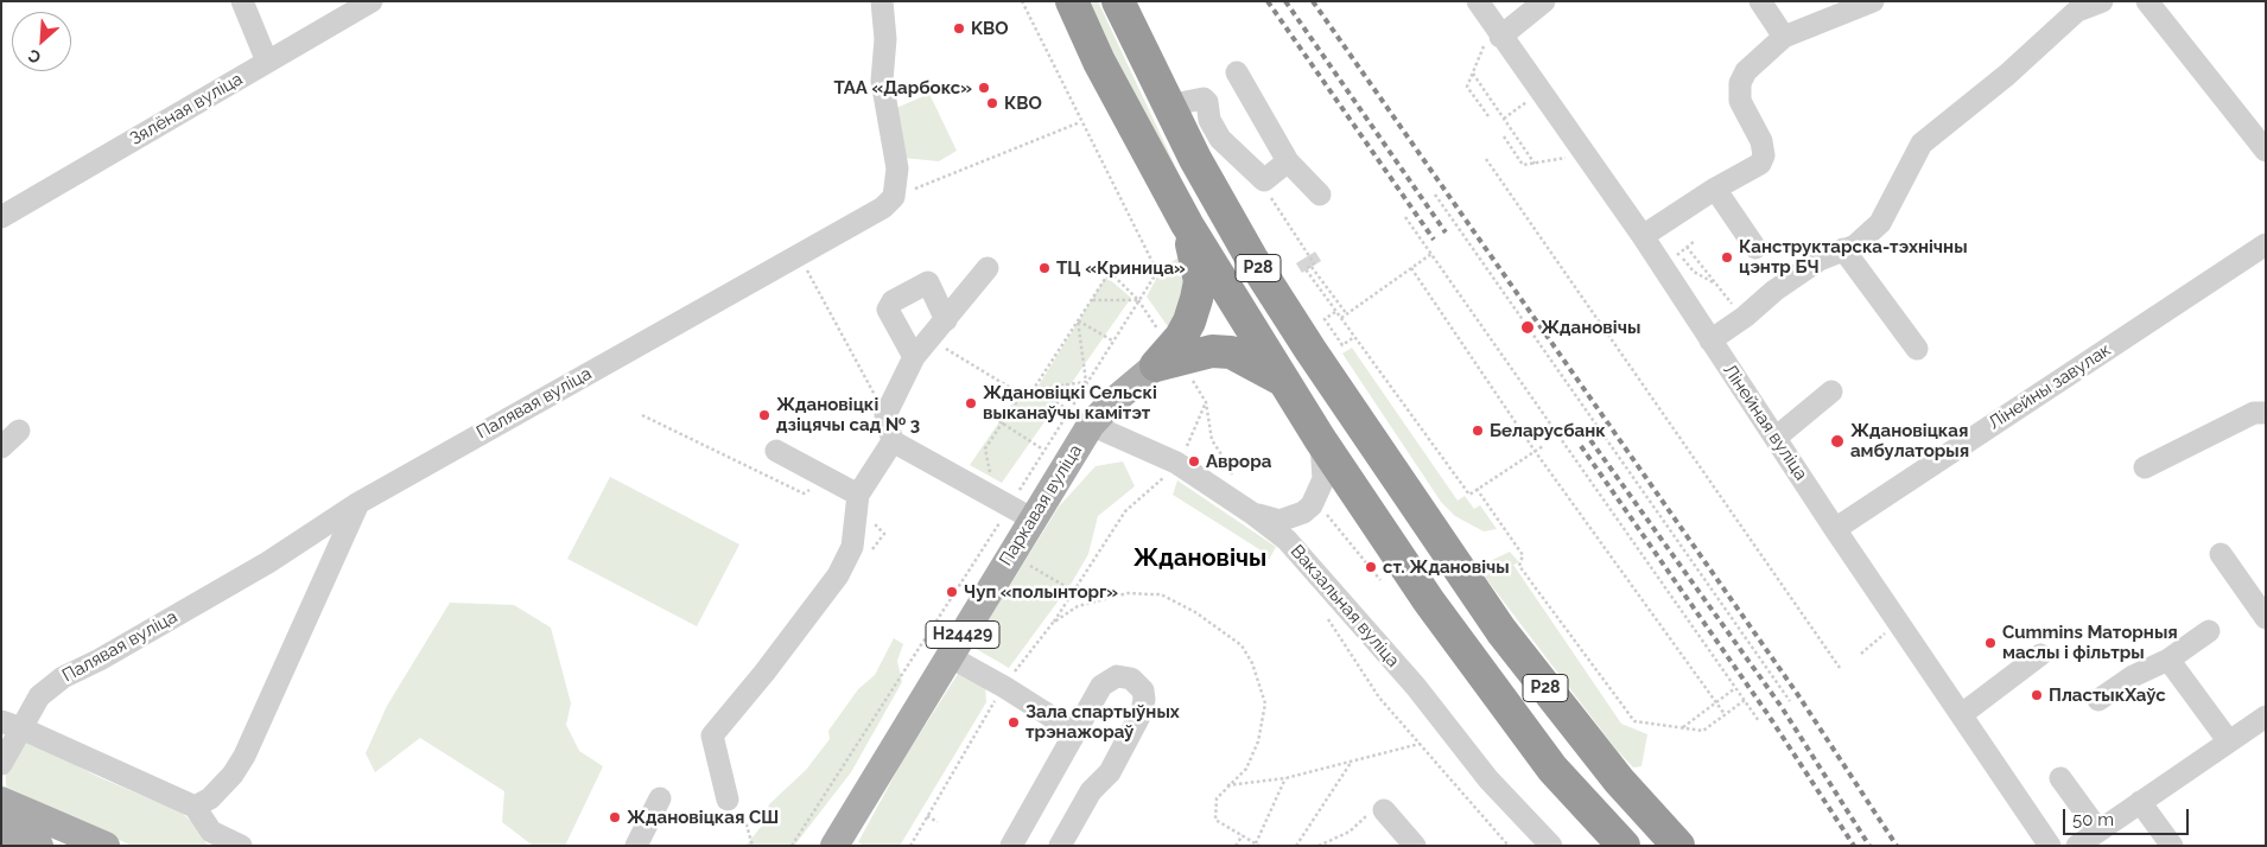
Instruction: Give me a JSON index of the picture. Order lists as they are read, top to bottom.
{
  "streets": {
    "highway": ["Р28", "Н24429"],
    "main road": ["Паркавая вуліца"],
    "street": [
      "Зялёная вуліца",
      "Лінейны завулак",
      "Палявая вуліца",
      "Лінейная вуліца",
      "Вакзальная вуліца"
    ]
  },
  "crossings": [
    ["Р28", "Н24429"],
    ["Лінейны завулак", "Лінейная вуліца"],
    ["Паркавая вуліца", "Вакзальная вуліца"],
    ["Паркавая вуліца", "Н24429"]
  ],
  "districts": ["Ждановічы"],
  "places": [
    "KBО",
    "ТАА «Дарбокс»",
    "КВО",
    "Канструктарска-тэхнічны цэнтр БЧ",
    "ТЦ «Криница»",
    "Ждановічы",
    "Ждановіцкі Сельскі выканаўчы камітэт",
    "Ждановіцкі дзіцячы сад № 3",
    "Беларусбанк",
    "Ждановіцкая амбулаторыя",
    "Аврора",
    "ст. Ждановічы",
    "Чуп «полынторг»",
    "Cummins Маторныя маслы і фільтры",
    "ПластыкХаўс",
    "Зала спартыўных трэнажораў",
    "Ждановіцкая СШ"
  ],
  "scale_bar": "50 m",
  "north": "bottom left"
}
